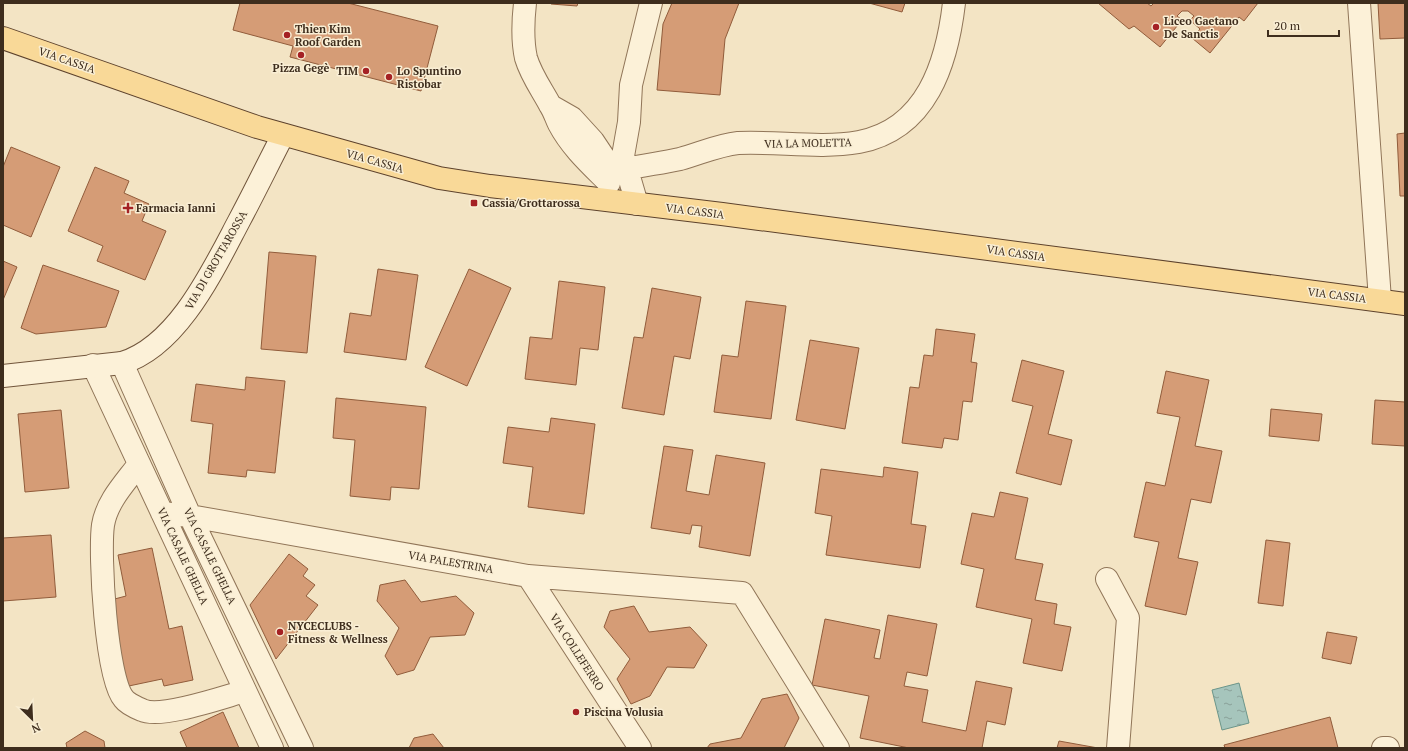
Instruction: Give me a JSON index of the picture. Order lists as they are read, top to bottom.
{
  "streets": {
    "main road": ["VIA CASSIA"],
    "street": [
      "VIA LA MOLETTA",
      "VIA DI GROTTAROSSA",
      "VIA CASALE GHELLA",
      "VIA PALESTRINA",
      "VIA COLLEFERRO"
    ]
  },
  "crossings": [
    ["VIA CASSIA", "VIA LA MOLETTA"],
    ["VIA CASSIA", "VIA DI GROTTAROSSA"],
    ["VIA DI GROTTAROSSA", "VIA CASALE GHELLA"],
    ["VIA CASALE GHELLA", "VIA PALESTRINA"],
    ["VIA PALESTRINA", "VIA COLLEFERRO"]
  ],
  "places": {
    "other": [
      "Liceo Gaetano De Sanctis",
      "Thien Kim Roof Garden",
      "Pizza Gegè",
      "TIM",
      "Lo Spuntino Ristobar",
      "NYCECLUBS - Fitness & Wellness",
      "Piscina Volusia"
    ],
    "transit": ["Cassia/Grottarossa"],
    "health": ["Farmacia Ianni"]
  },
  "scale_bar": "20 m",
  "north": "bottom right"
}
